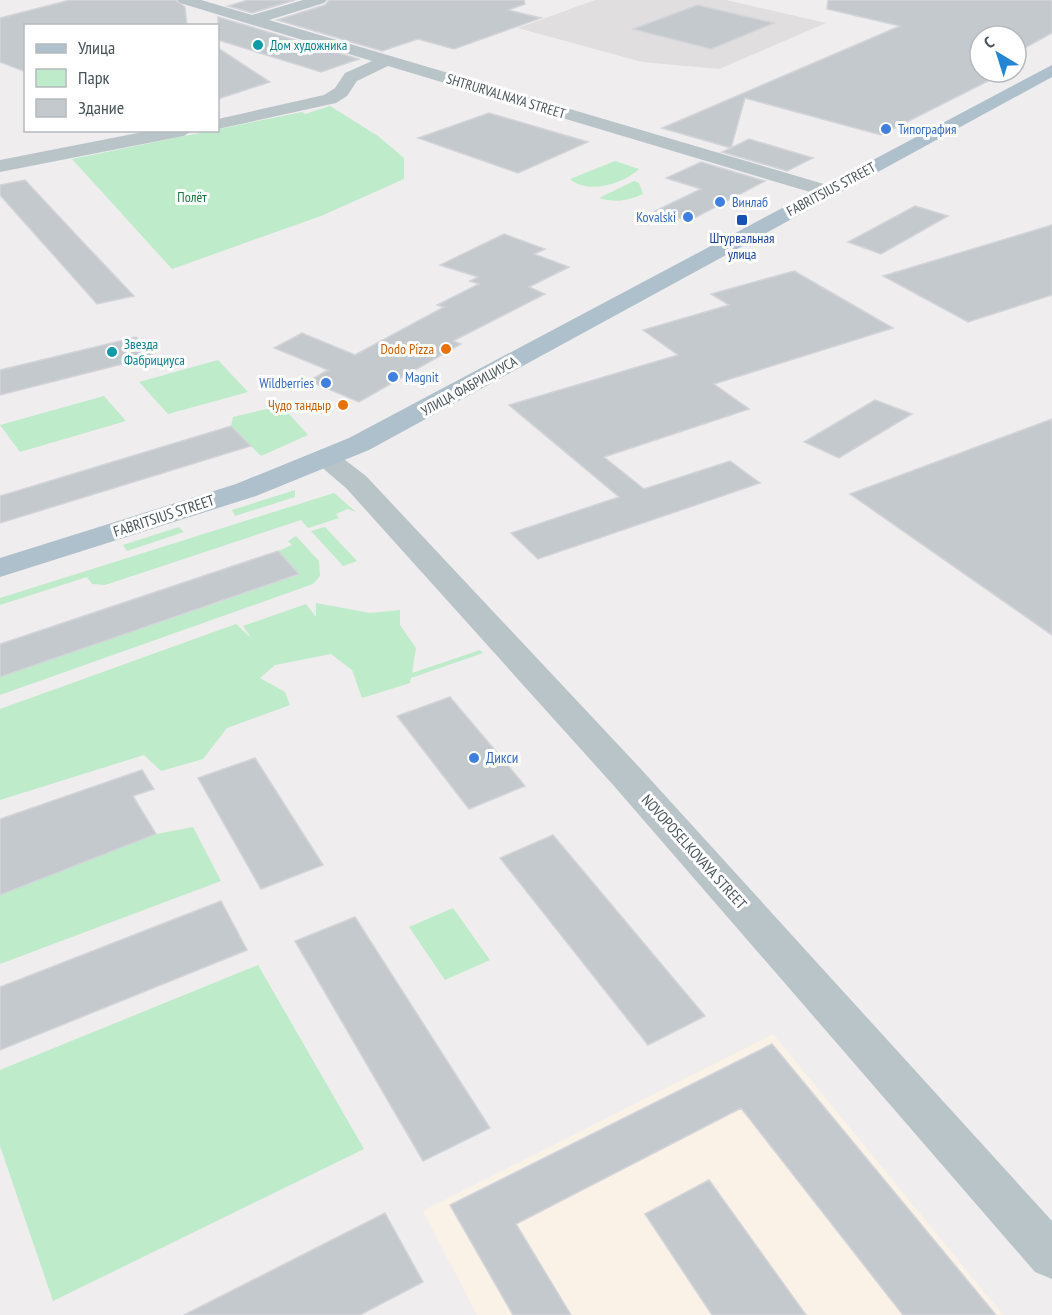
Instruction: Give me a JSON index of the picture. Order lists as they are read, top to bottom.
{
  "streets": {
    "main road": ["FABRITSIUS STREET", "УЛИЦА ФАБРИЦИУСА"],
    "street": ["SHTRURVALNAYA STREET", "NOVOPOSELKOVAYA STREET"]
  },
  "crossings": [
    ["SHTRURVALNAYA STREET", "FABRITSIUS STREET"],
    ["SHTRURVALNAYA STREET", "УЛИЦА ФАБРИЦИУСА"],
    ["FABRITSIUS STREET", "УЛИЦА ФАБРИЦИУСА"],
    ["FABRITSIUS STREET", "NOVOPOSELKOVAYA STREET"],
    ["УЛИЦА ФАБРИЦИУСА", "NOVOPOSELKOVAYA STREET"]
  ],
  "parks": ["Полёт"],
  "places": {
    "other": [
      "Дом художника",
      "Типография",
      "Винлаб",
      "Kovalski",
      "Dodo Pizza",
      "Звезда Фабрициуса",
      "Magnit",
      "Wildberries",
      "Чудо тандыр",
      "Дикси"
    ],
    "transit": ["Штурвальная улица"]
  },
  "legend": ["Улица", "Парк", "Здание"],
  "north": "top left"
}
